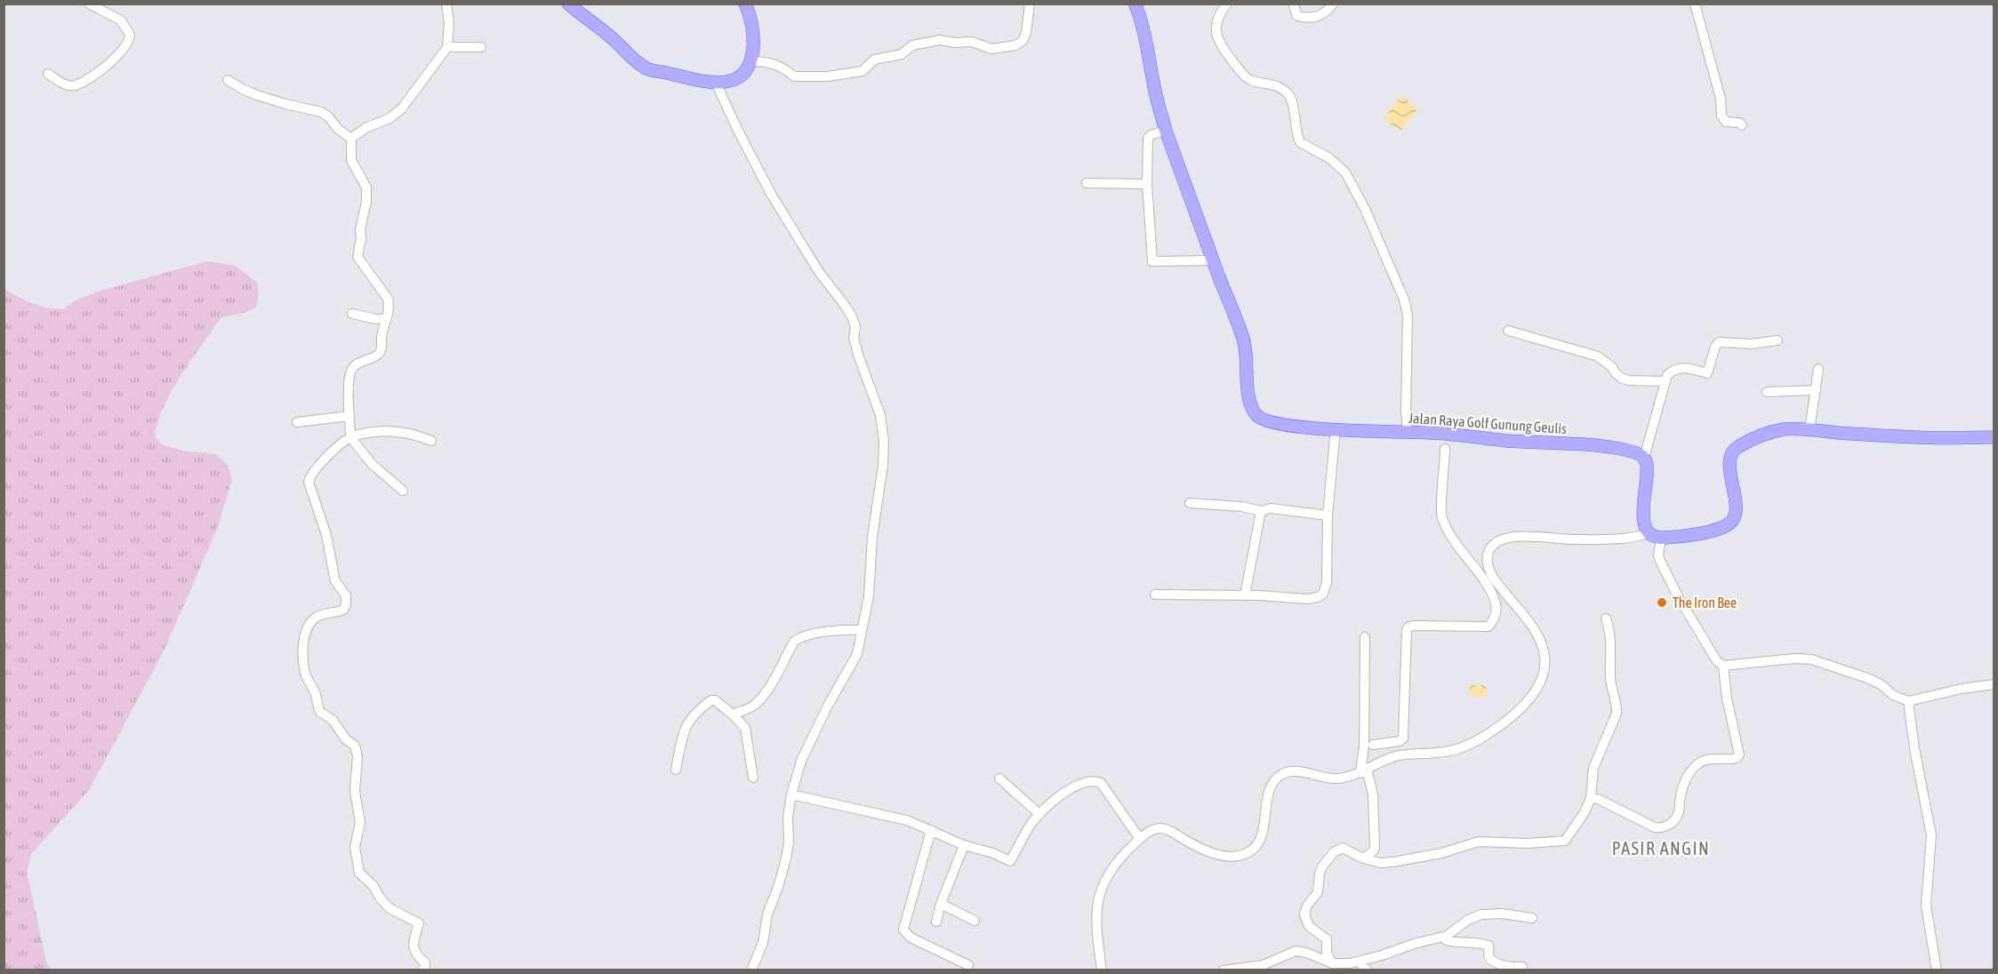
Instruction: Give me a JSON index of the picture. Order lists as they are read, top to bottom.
{
  "streets": {
    "main road": ["Jalan Raya Golf Gunung Geulis"]
  },
  "districts": ["PASIR ANGIN"],
  "places": ["The Iron Bee"]
}
